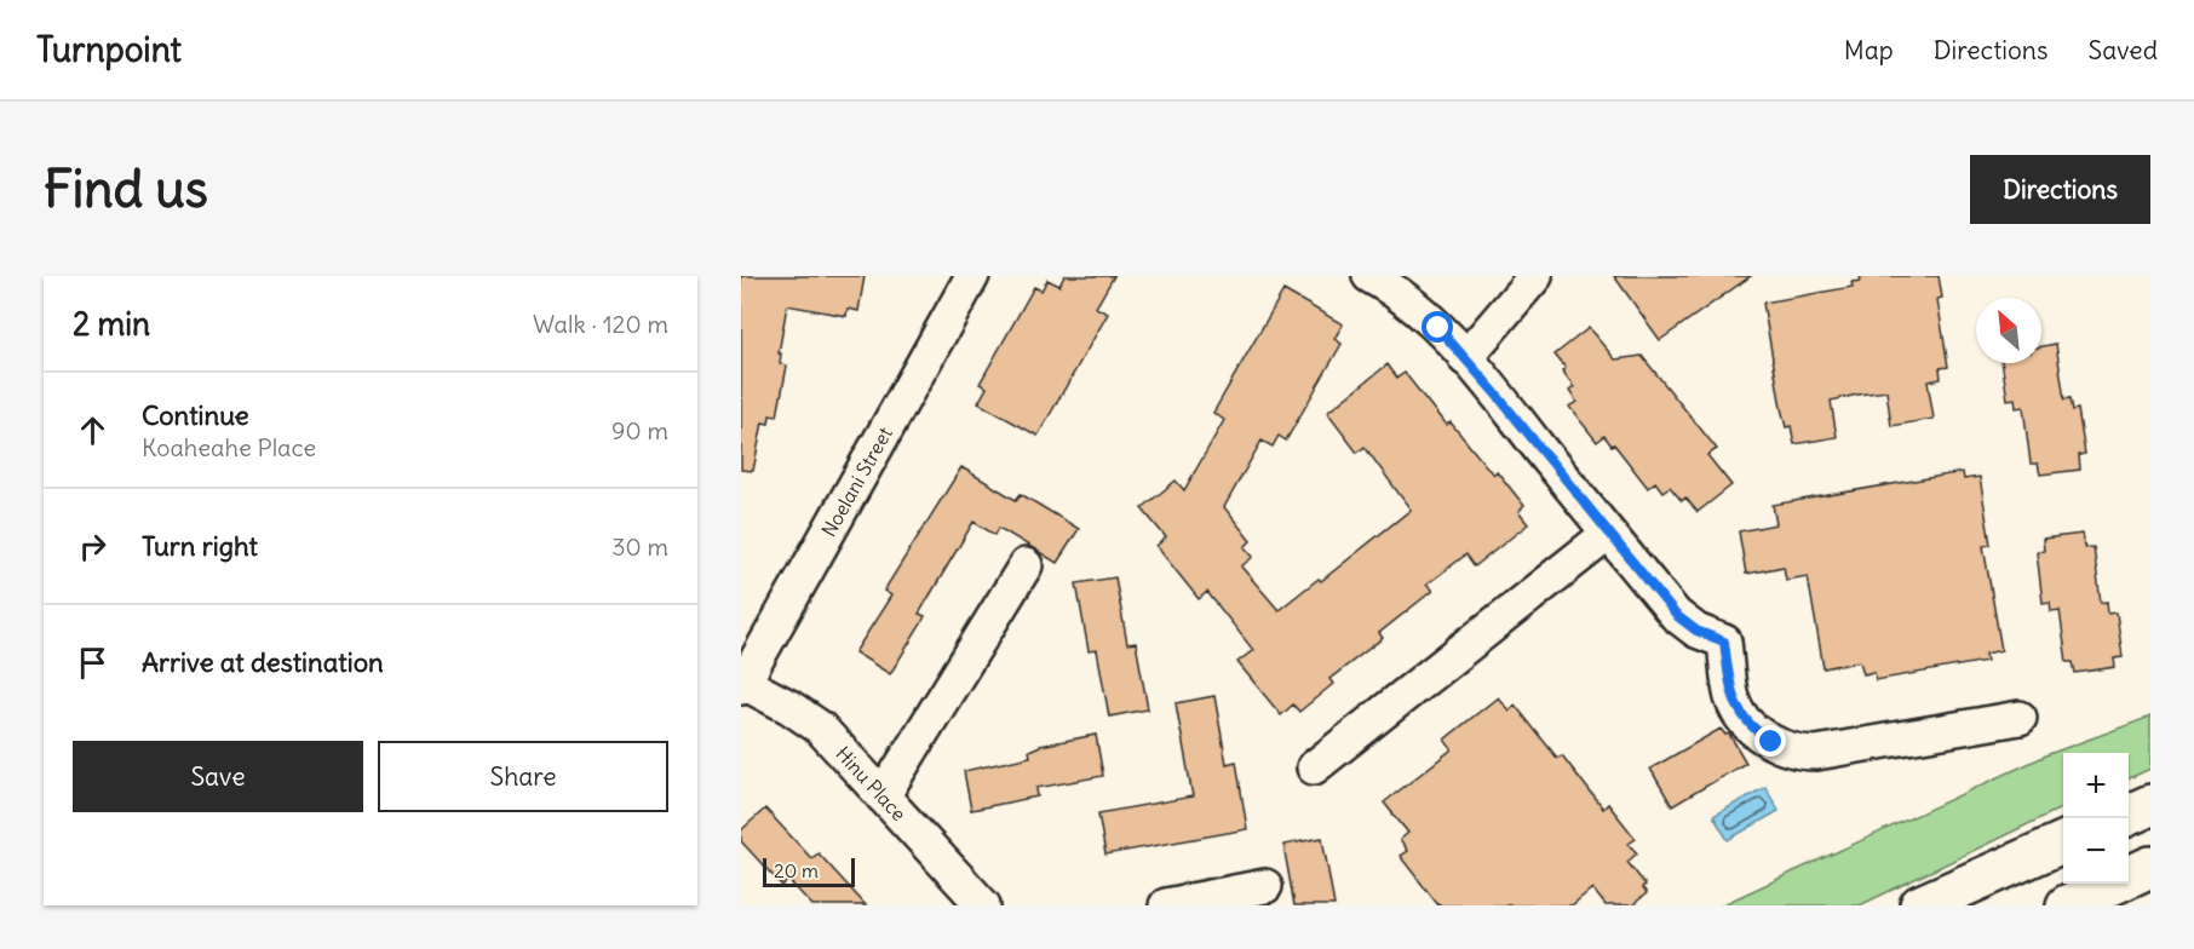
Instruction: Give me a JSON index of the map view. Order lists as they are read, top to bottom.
{
  "streets": {
    "street": ["Noelani Street", "Hinu Place"]
  },
  "crossings": [
    ["Noelani Street", "Hinu Place"]
  ],
  "scale_bar": "20 m",
  "north": "top left",
  "page": {
    "header": "Turnpoint",
    "nav": ["Map", "Directions", "Saved"],
    "buttons": [
      "Directions",
      ["Save", "Share"]
    ],
    "title": "Find us",
    "heading": ["2 min", "Walk · 120 m"],
    "list": [
      ["Continue", "Koaheahe Place", "90 m"],
      ["Turn right", "30 m"],
      "Arrive at destination"
    ],
    "map_buttons": ["+", "−"],
    "scale": "20 m"
  }
}
